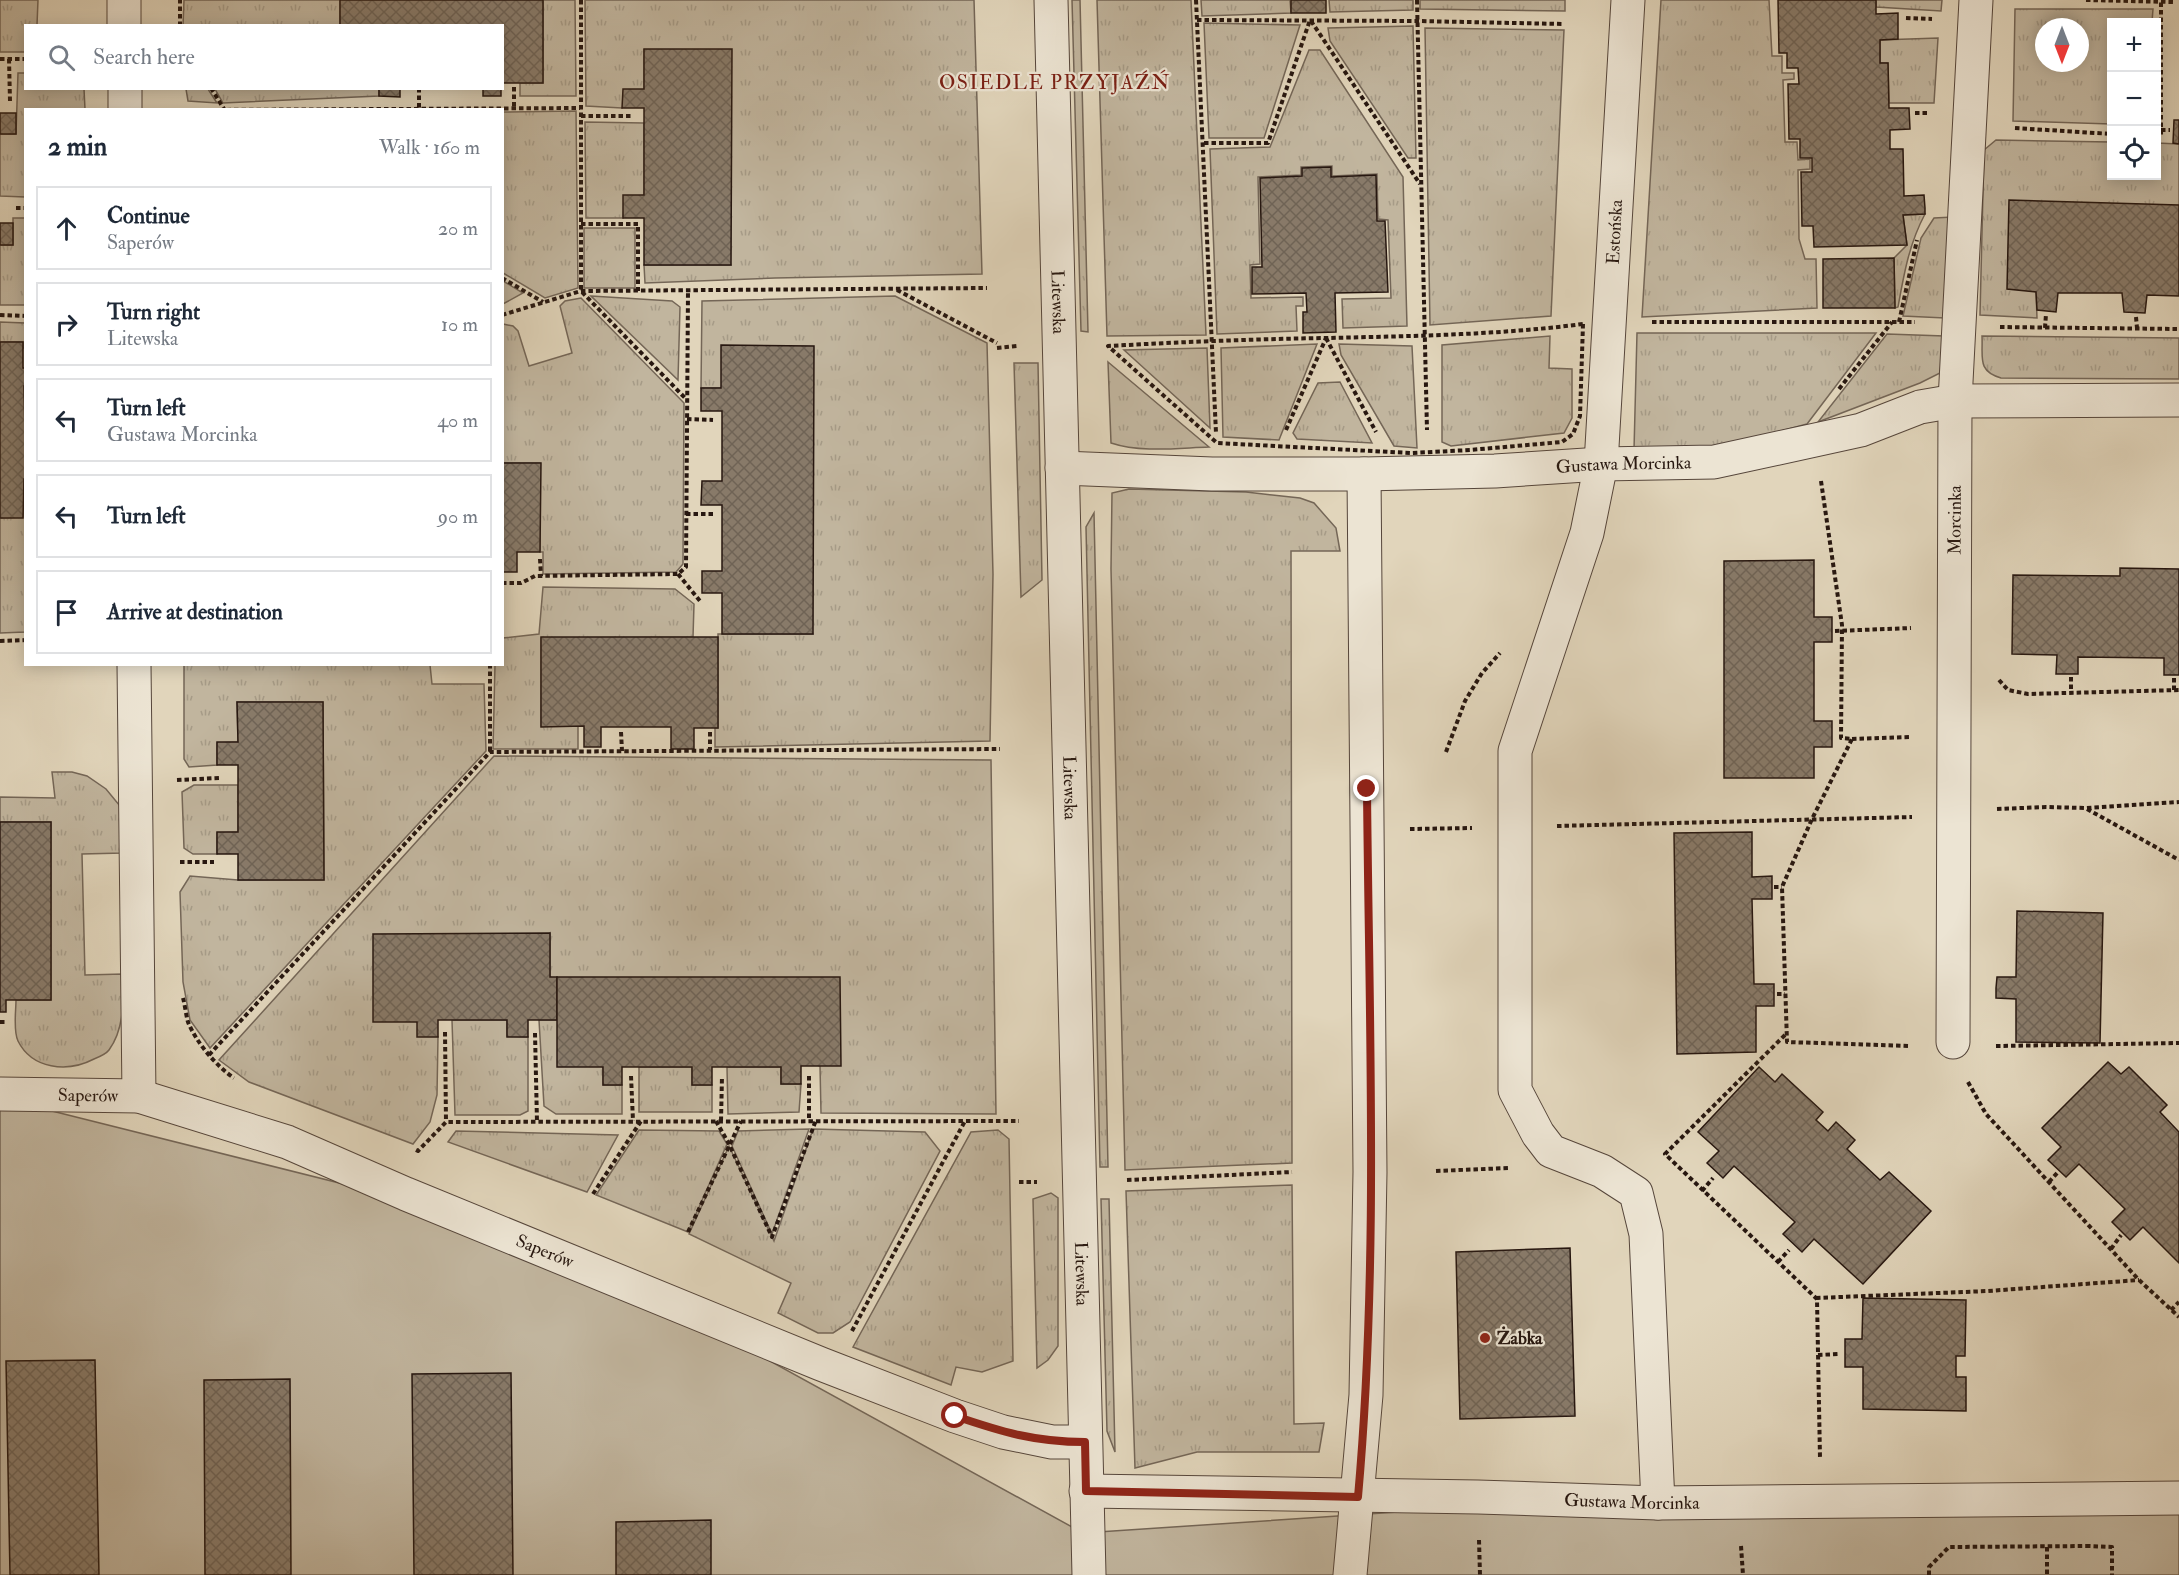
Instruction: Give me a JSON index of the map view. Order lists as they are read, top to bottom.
{
  "streets": {
    "street": [
      "Estońska",
      "Litewska",
      "Gustawa Morcinka",
      "Morcinka",
      "Saperów"
    ]
  },
  "crossings": [
    ["Estońska", "Gustawa Morcinka"],
    ["Litewska", "Gustawa Morcinka"],
    ["Litewska", "Saperów"],
    ["Gustawa Morcinka", "Morcinka"]
  ],
  "districts": ["OSIEDLE PRZYJAŹŃ"],
  "places": ["Żabka"],
  "north": "bottom",
  "page": {
    "map_buttons": ["+", "−"],
    "search": "Search here",
    "heading": ["2 min", "Walk · 160 m"],
    "list": [
      ["Continue", "Saperów", "20 m"],
      ["Turn right", "Litewska", "10 m"],
      ["Turn left", "Gustawa Morcinka", "40 m"],
      ["Turn left", "90 m"],
      "Arrive at destination"
    ]
  }
}
